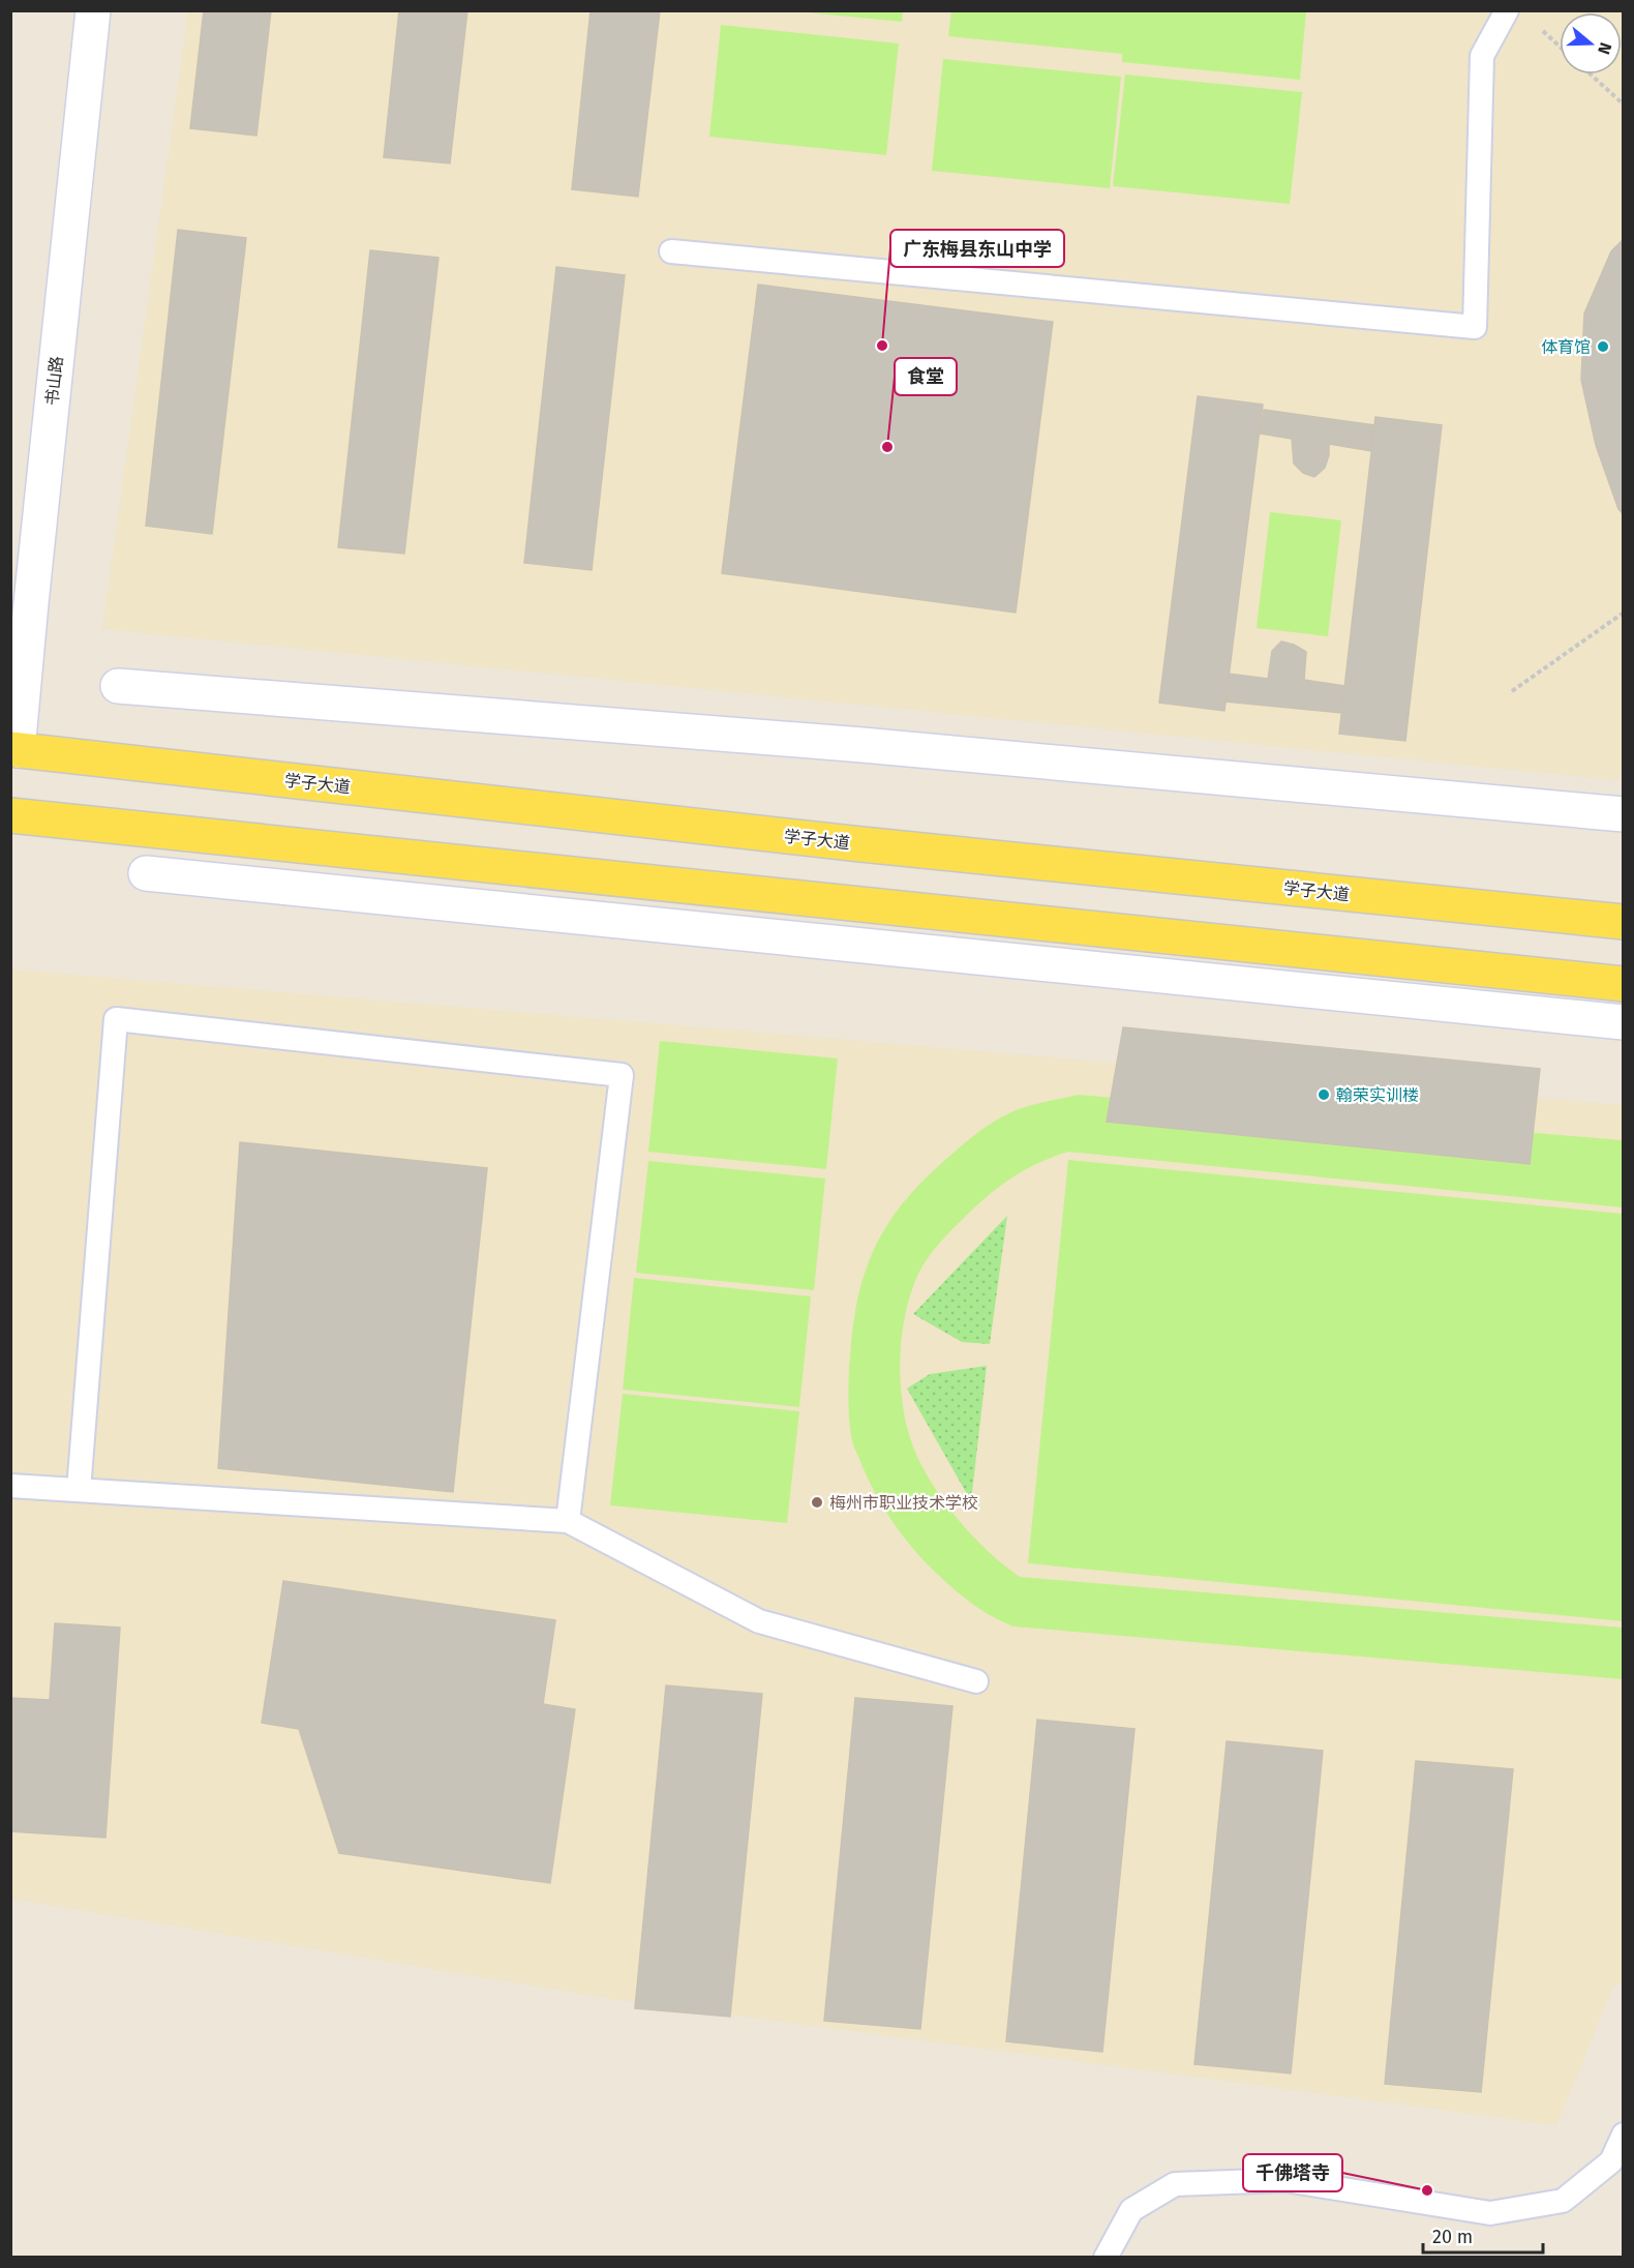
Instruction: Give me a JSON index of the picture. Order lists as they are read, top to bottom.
{
  "streets": {
    "main road": ["学子大道"],
    "street": ["书山路"]
  },
  "crossings": [
    ["书山路", "学子大道"]
  ],
  "places": [
    "广东梅县东山中学",
    "体育馆",
    "食堂",
    "翰荣实训楼",
    "梅州市职业技术学校",
    "千佛塔寺"
  ],
  "scale_bar": "20 m",
  "north": "right"
}
